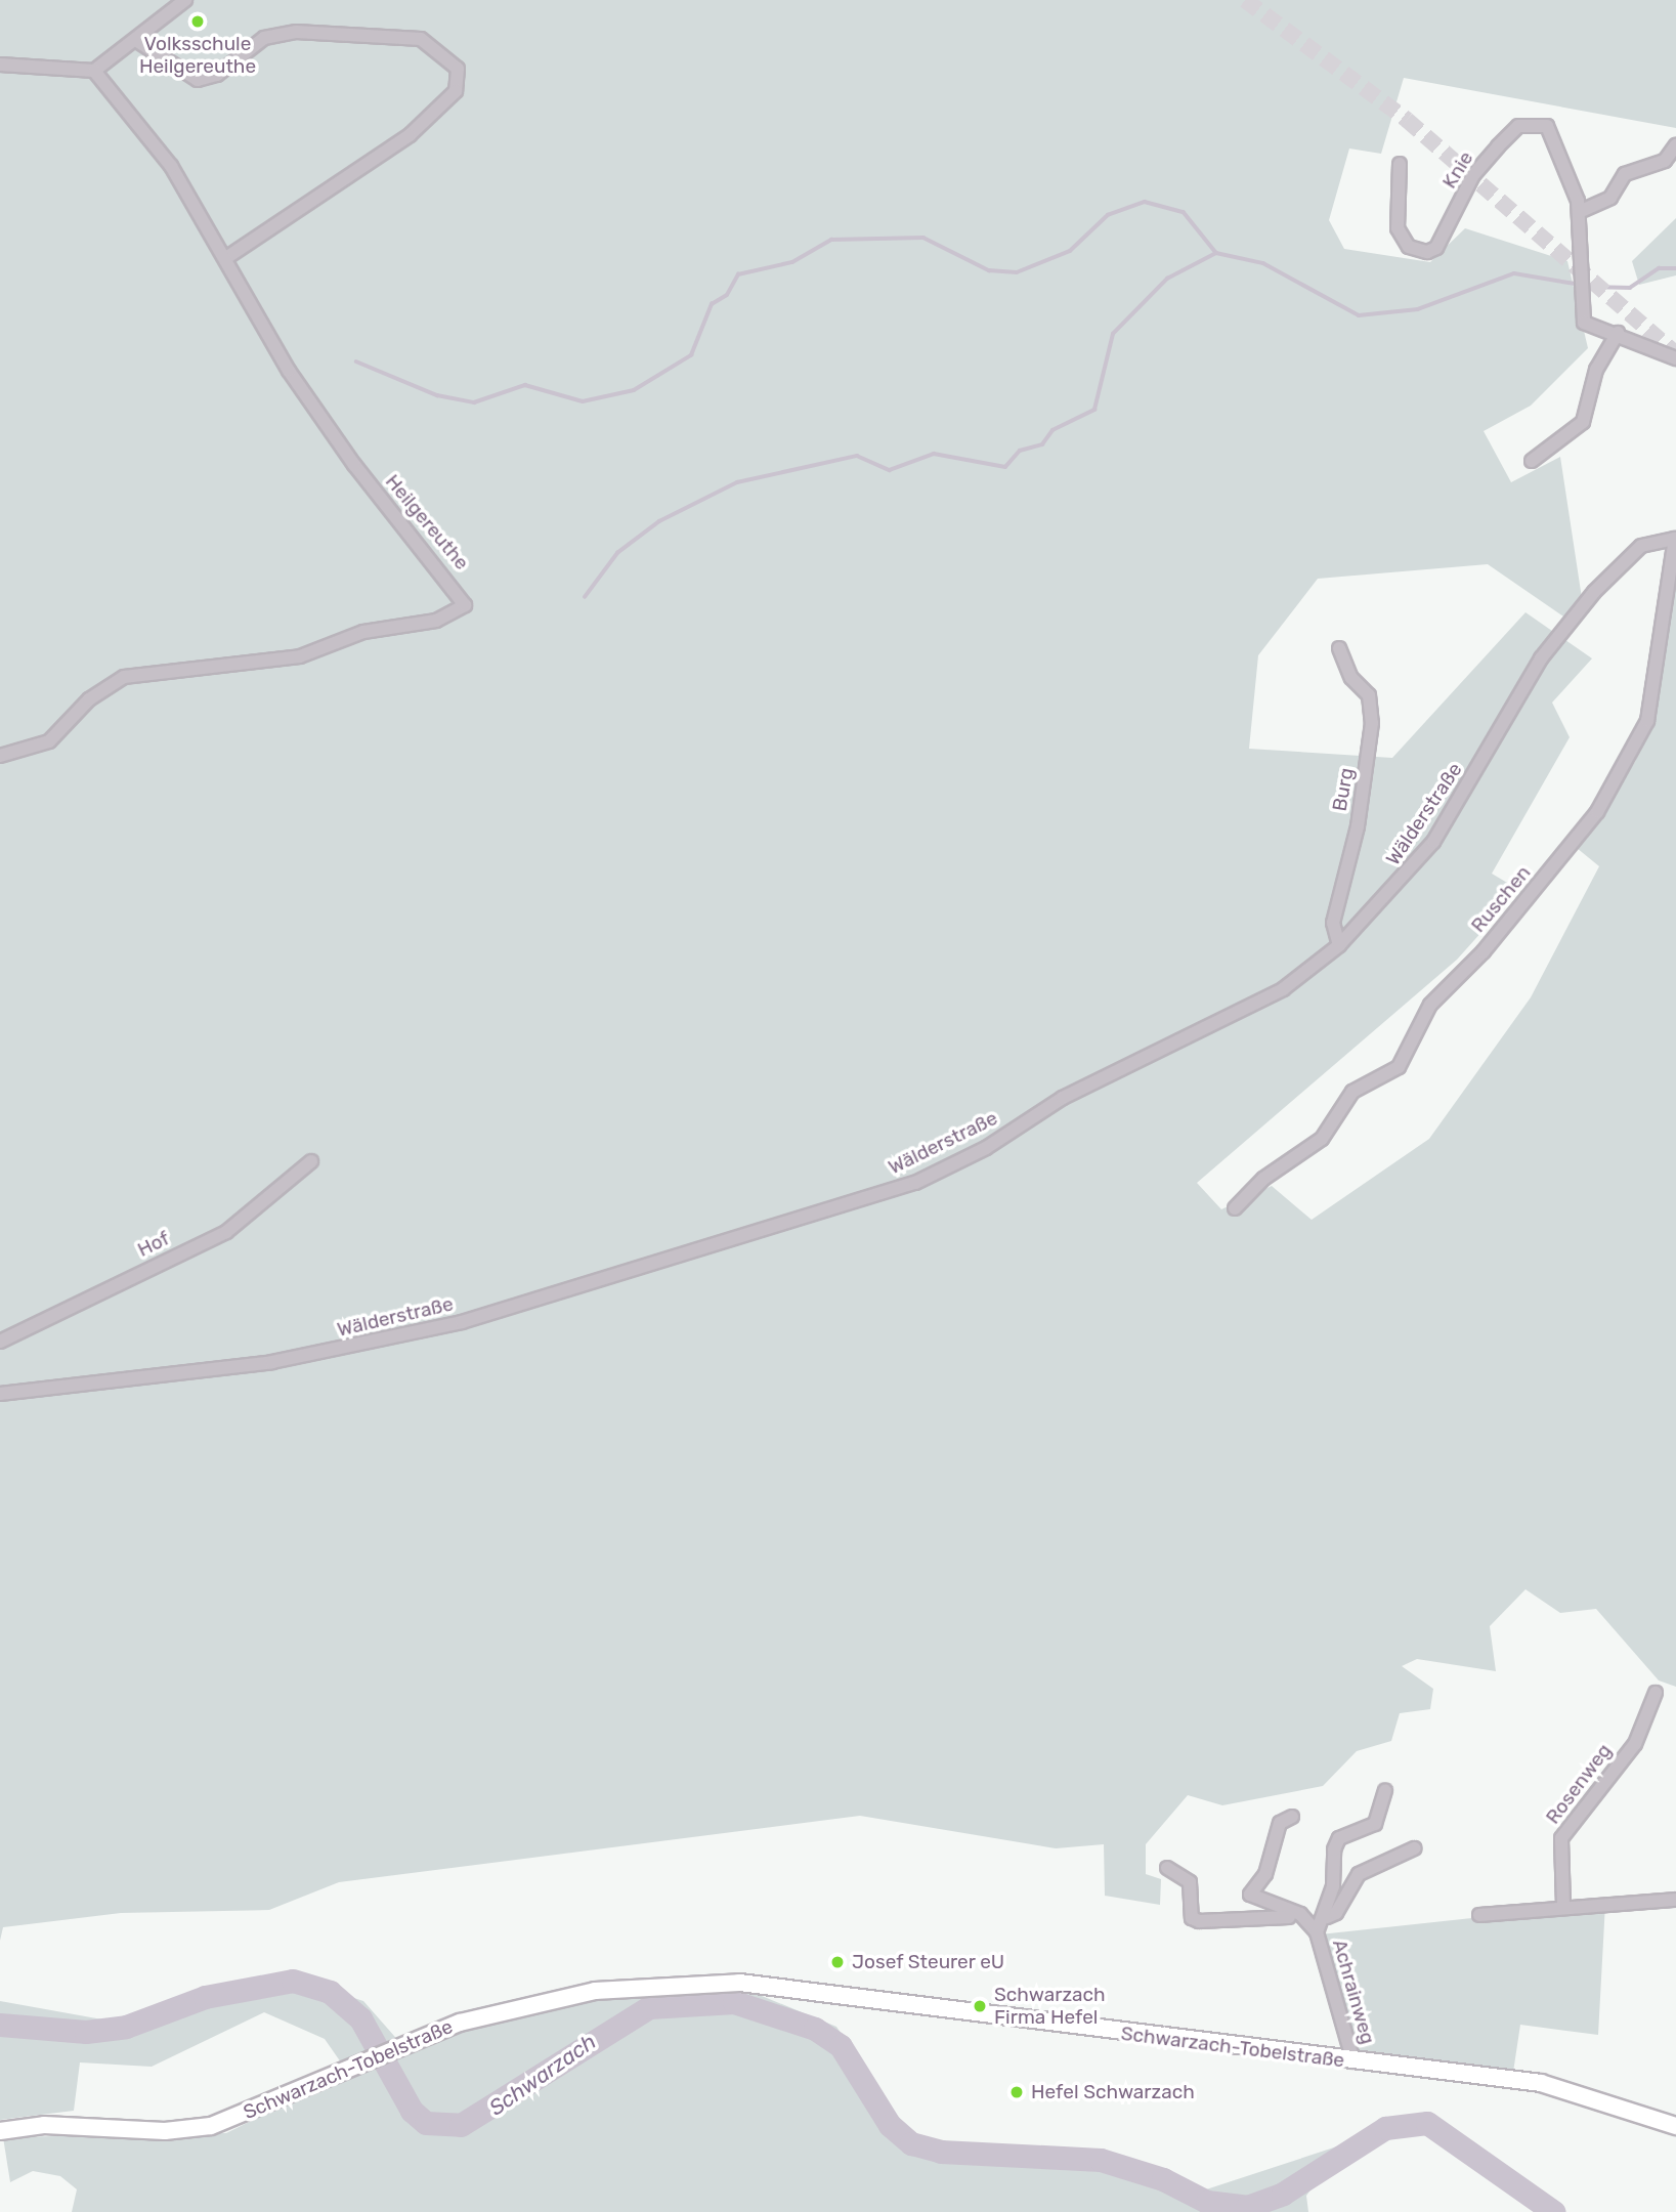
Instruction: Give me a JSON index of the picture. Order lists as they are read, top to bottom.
{
  "streets": {
    "main road": ["Schwarzach-Tobelstraße"],
    "street": [
      "Knie",
      "Heilgereuthe",
      "Burg",
      "Wälderstraße",
      "Ruschen",
      "Hof",
      "Rosenweg",
      "Achrainweg"
    ]
  },
  "crossings": [
    ["Burg", "Wälderstraße"],
    ["Wälderstraße", "Ruschen"],
    ["Achrainweg", "Schwarzach-Tobelstraße"]
  ],
  "water": ["Schwarzach"],
  "places": [
    "Volksschule Heilgereuthe",
    "Josef Steurer eU",
    "Schwarzach Firma Hefel",
    "Hefel Schwarzach"
  ]
}
